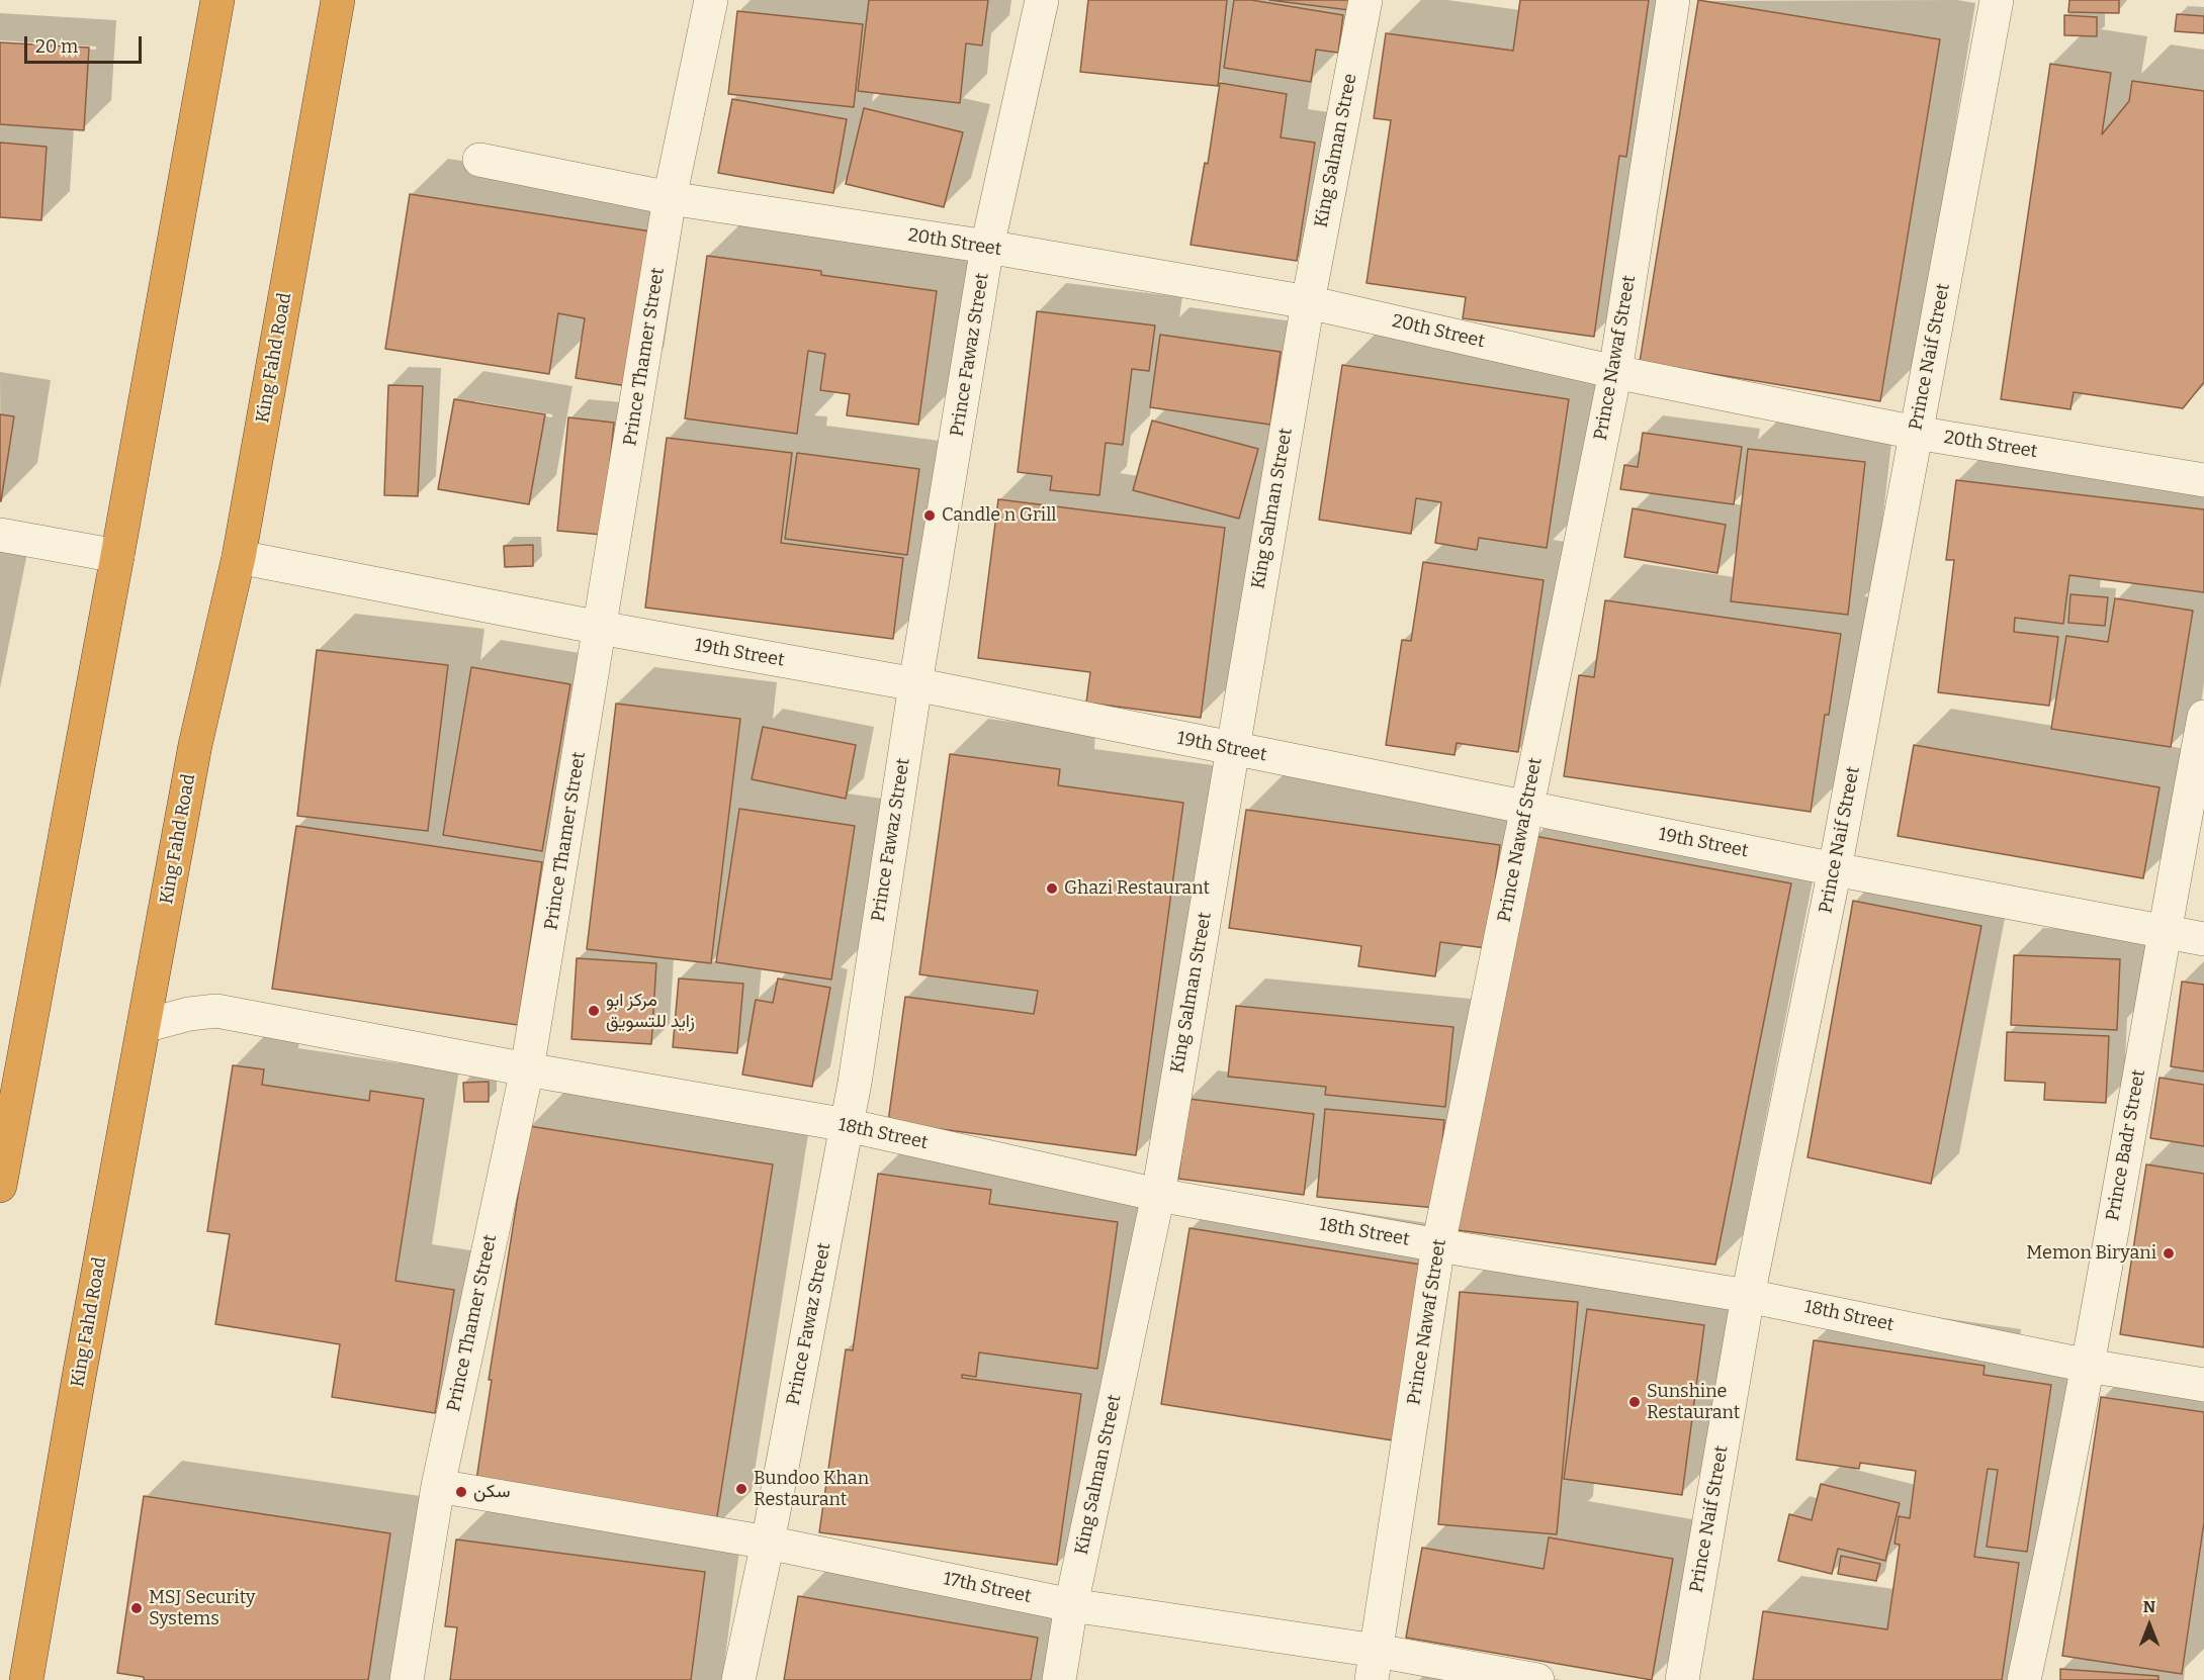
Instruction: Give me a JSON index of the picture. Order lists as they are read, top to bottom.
{
  "streets": {
    "highway": ["King Fahd Road"],
    "street": [
      "King Salman Stree",
      "20th Street",
      "Prince Fawaz Street",
      "Prince Thamer Street",
      "Prince Naif Street",
      "Prince Nawaf Street",
      "King Salman Street",
      "19th Street",
      "18th Street",
      "Prince Badr Street",
      "17th Street"
    ]
  },
  "crossings": [
    ["King Salman Stree", "20th Street"],
    ["King Salman Stree", "King Salman Street"],
    ["20th Street", "Prince Fawaz Street"],
    ["20th Street", "Prince Thamer Street"],
    ["20th Street", "Prince Naif Street"],
    ["20th Street", "Prince Nawaf Street"],
    ["20th Street", "King Salman Street"],
    ["Prince Fawaz Street", "19th Street"],
    ["Prince Fawaz Street", "18th Street"],
    ["Prince Fawaz Street", "17th Street"],
    ["Prince Thamer Street", "19th Street"],
    ["Prince Thamer Street", "18th Street"],
    ["Prince Thamer Street", "17th Street"],
    ["Prince Naif Street", "19th Street"],
    ["Prince Naif Street", "18th Street"],
    ["King Fahd Road", "19th Street"],
    ["King Fahd Road", "18th Street"],
    ["Prince Nawaf Street", "19th Street"],
    ["Prince Nawaf Street", "18th Street"],
    ["Prince Nawaf Street", "17th Street"],
    ["King Salman Street", "19th Street"],
    ["King Salman Street", "18th Street"],
    ["King Salman Street", "17th Street"],
    ["19th Street", "Prince Badr Street"],
    ["18th Street", "Prince Badr Street"]
  ],
  "places": [
    "Candle n Grill",
    "Ghazi Restaurant",
    "مركز ابو زايد للتسويق",
    "Memon Biryani",
    "Sunshine Restaurant",
    "Bundoo Khan Restaurant",
    "سكن",
    "MSJ Security Systems"
  ],
  "scale_bar": "20 m",
  "north": "top"
}
